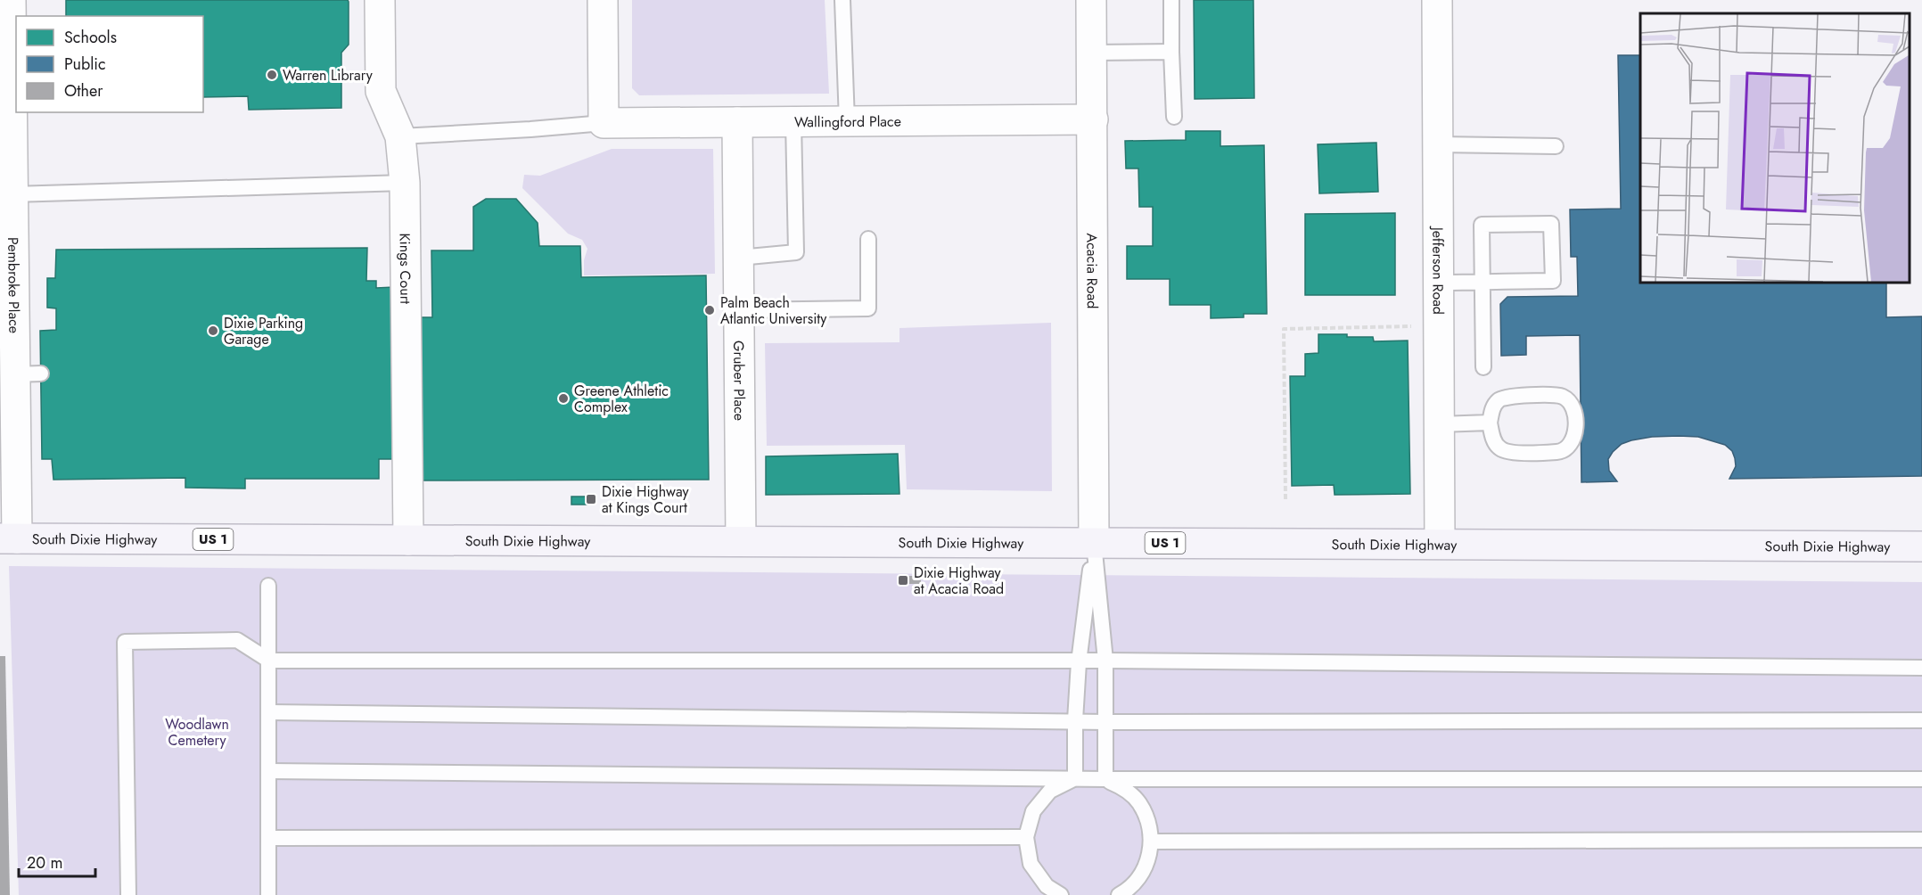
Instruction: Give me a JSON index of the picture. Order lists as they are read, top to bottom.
{
  "streets": {
    "main road": ["South Dixie Highway", "US 1"],
    "street": [
      "Wallingford Place",
      "Kings Court",
      "Acacia Road",
      "Jefferson Road",
      "Pembroke Place",
      "Gruber Place"
    ]
  },
  "crossings": [
    ["Wallingford Place", "Acacia Road"],
    ["Wallingford Place", "Gruber Place"],
    ["Kings Court", "South Dixie Highway"],
    ["Acacia Road", "South Dixie Highway"],
    ["Jefferson Road", "South Dixie Highway"],
    ["Pembroke Place", "South Dixie Highway"],
    ["Gruber Place", "South Dixie Highway"]
  ],
  "parks": ["Woodlawn Cemetery"],
  "places": {
    "other": [
      "Warren Library",
      "Palm Beach Atlantic University",
      "Dixie Parking Garage",
      "Greene Athletic Complex"
    ],
    "transit": ["Dixie Highway at Kings Court", "Dixie Highway at Acacia Road"]
  },
  "legend": ["Schools", "Public", "Other"],
  "scale_bar": "20 m"
}
